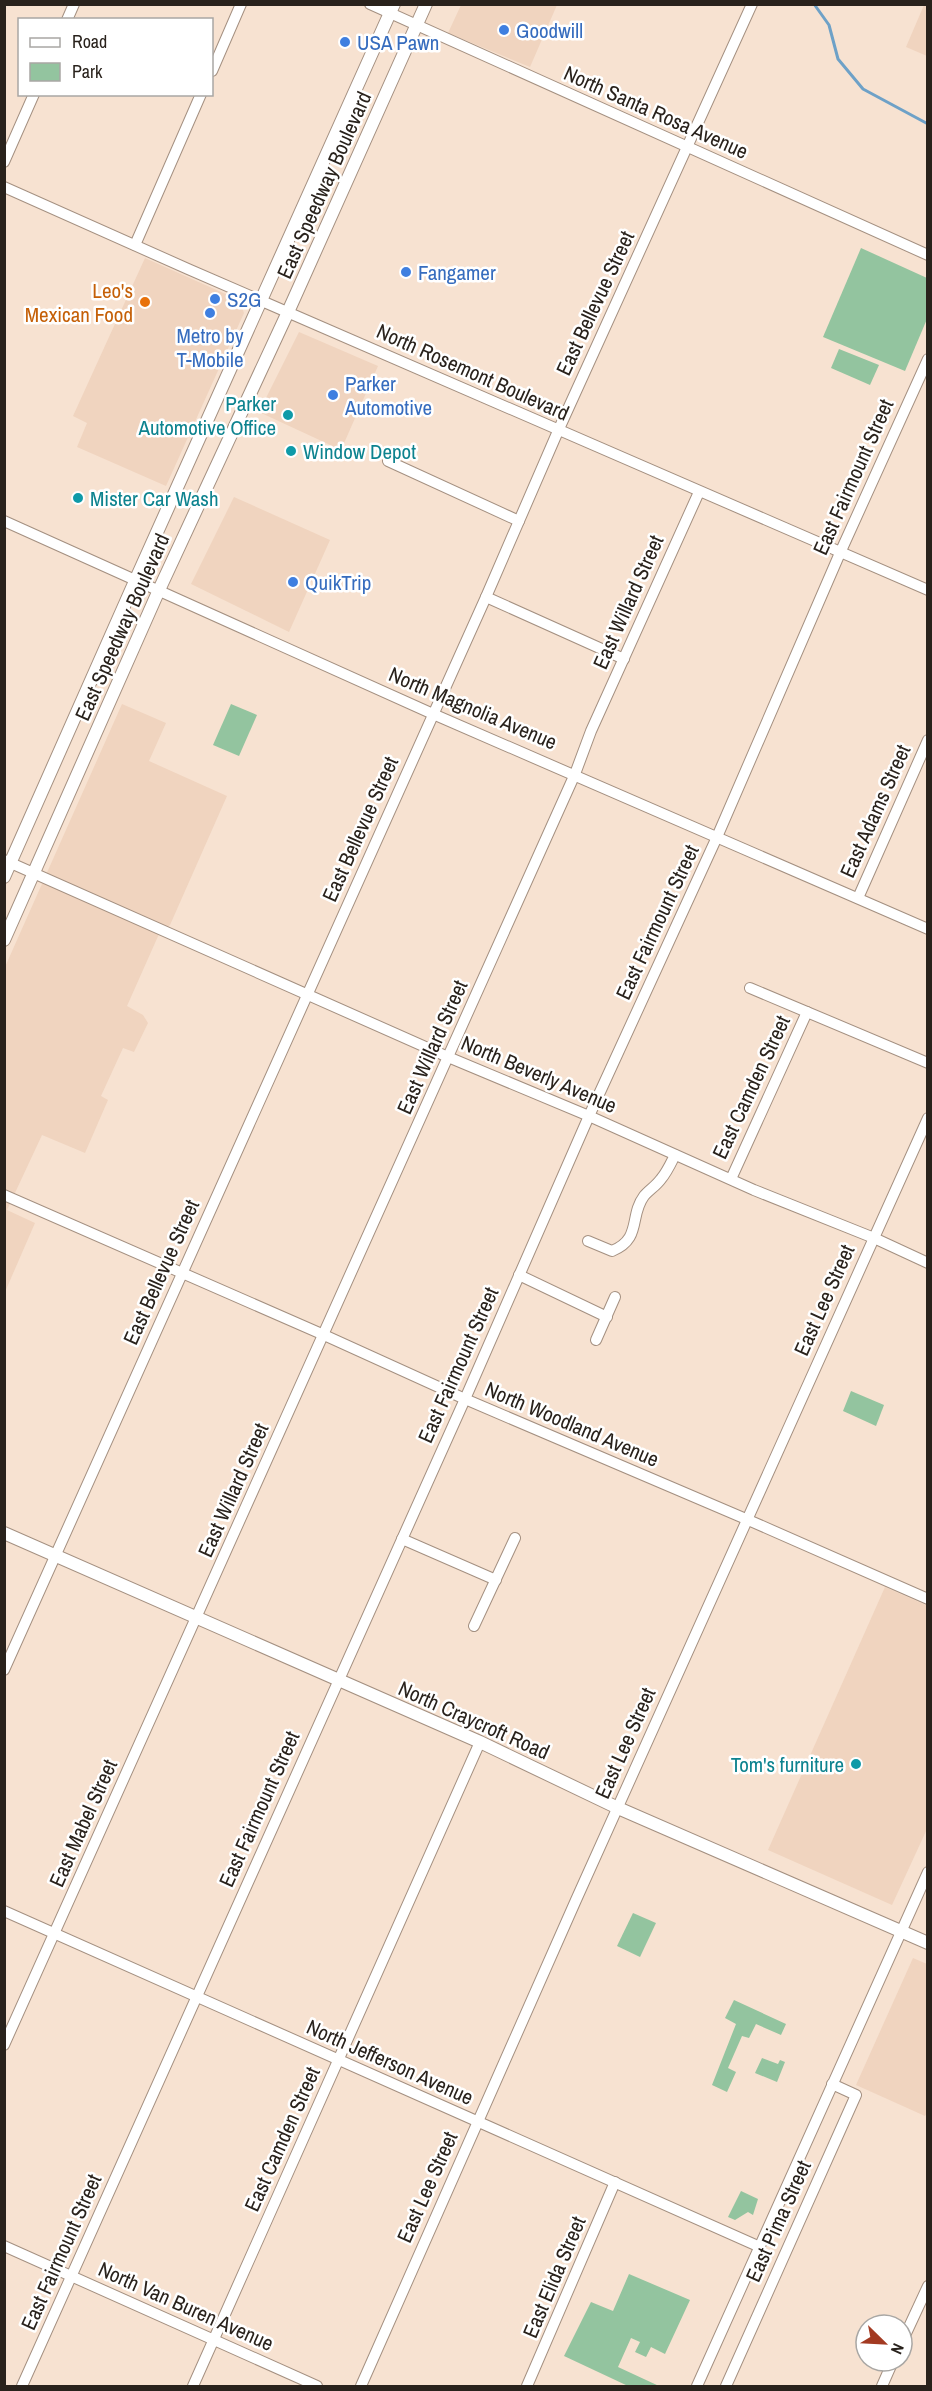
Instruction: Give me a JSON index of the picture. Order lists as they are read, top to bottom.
{
  "streets": {
    "main road": ["East Speedway Boulevard", "North Craycroft Road"],
    "street": [
      "North Santa Rosa Avenue",
      "East Bellevue Street",
      "North Rosemont Boulevard",
      "East Fairmount Street",
      "East Willard Street",
      "North Magnolia Avenue",
      "East Adams Street",
      "North Beverly Avenue",
      "East Camden Street",
      "East Lee Street",
      "North Woodland Avenue",
      "East Mabel Street",
      "North Jefferson Avenue",
      "East Pima Street",
      "East Elida Street",
      "North Van Buren Avenue"
    ]
  },
  "crossings": [
    ["North Santa Rosa Avenue", "East Speedway Boulevard"],
    ["North Santa Rosa Avenue", "East Bellevue Street"],
    ["East Speedway Boulevard", "North Rosemont Boulevard"],
    ["East Speedway Boulevard", "North Magnolia Avenue"],
    ["East Speedway Boulevard", "North Beverly Avenue"],
    ["East Bellevue Street", "North Rosemont Boulevard"],
    ["East Bellevue Street", "North Magnolia Avenue"],
    ["East Bellevue Street", "North Beverly Avenue"],
    ["East Bellevue Street", "North Woodland Avenue"],
    ["East Bellevue Street", "North Craycroft Road"],
    ["North Rosemont Boulevard", "East Fairmount Street"],
    ["North Rosemont Boulevard", "East Willard Street"],
    ["East Fairmount Street", "North Magnolia Avenue"],
    ["East Fairmount Street", "North Beverly Avenue"],
    ["East Fairmount Street", "North Woodland Avenue"],
    ["East Fairmount Street", "North Craycroft Road"],
    ["East Fairmount Street", "North Jefferson Avenue"],
    ["East Fairmount Street", "North Van Buren Avenue"],
    ["East Willard Street", "North Magnolia Avenue"],
    ["East Willard Street", "North Beverly Avenue"],
    ["East Willard Street", "North Woodland Avenue"],
    ["East Willard Street", "North Craycroft Road"],
    ["East Willard Street", "East Mabel Street"],
    ["North Magnolia Avenue", "East Adams Street"],
    ["North Beverly Avenue", "East Camden Street"],
    ["North Beverly Avenue", "East Lee Street"],
    ["East Camden Street", "North Craycroft Road"],
    ["East Camden Street", "North Jefferson Avenue"],
    ["East Camden Street", "North Van Buren Avenue"],
    ["East Lee Street", "North Woodland Avenue"],
    ["East Lee Street", "North Craycroft Road"],
    ["East Lee Street", "North Jefferson Avenue"],
    ["North Craycroft Road", "East Mabel Street"],
    ["North Craycroft Road", "East Pima Street"],
    ["East Mabel Street", "North Jefferson Avenue"],
    ["North Jefferson Avenue", "East Pima Street"],
    ["North Jefferson Avenue", "East Elida Street"]
  ],
  "places": [
    "Goodwill",
    "USA Pawn",
    "Fangamer",
    "S2G",
    "Leo's Mexican Food",
    "Metro by T-Mobile",
    "Parker Automotive",
    "Parker Automotive Office",
    "Window Depot",
    "Mister Car Wash",
    "QuikTrip",
    "Tom's furniture"
  ],
  "legend": ["Road", "Park"],
  "north": "bottom right"
}
